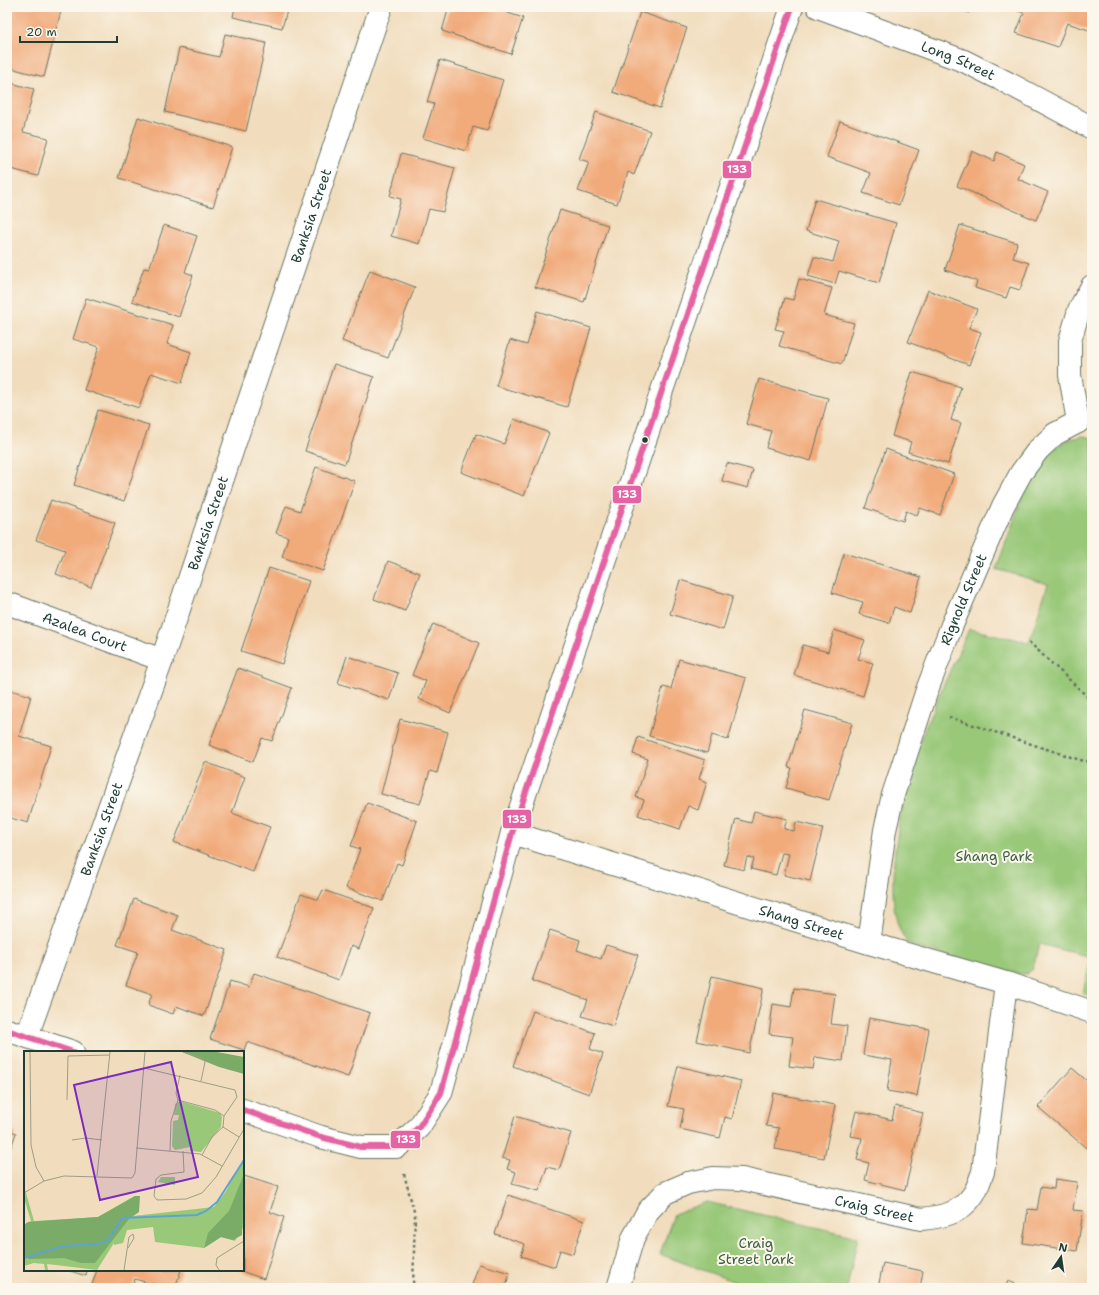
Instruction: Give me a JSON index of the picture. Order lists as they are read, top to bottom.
{
  "streets": {
    "street": [
      "Long Street",
      "Banksia Street",
      "Rignold Street",
      "Azalea Court",
      "Shang Street",
      "Craig Street"
    ]
  },
  "crossings": [
    ["Banksia Street", "Azalea Court"],
    ["Rignold Street", "Shang Street"],
    ["Shang Street", "Craig Street"]
  ],
  "parks": ["Shang Park", "Craig Street Park"],
  "lines": ["transit line 133"],
  "scale_bar": "20 m",
  "north": "top"
}
